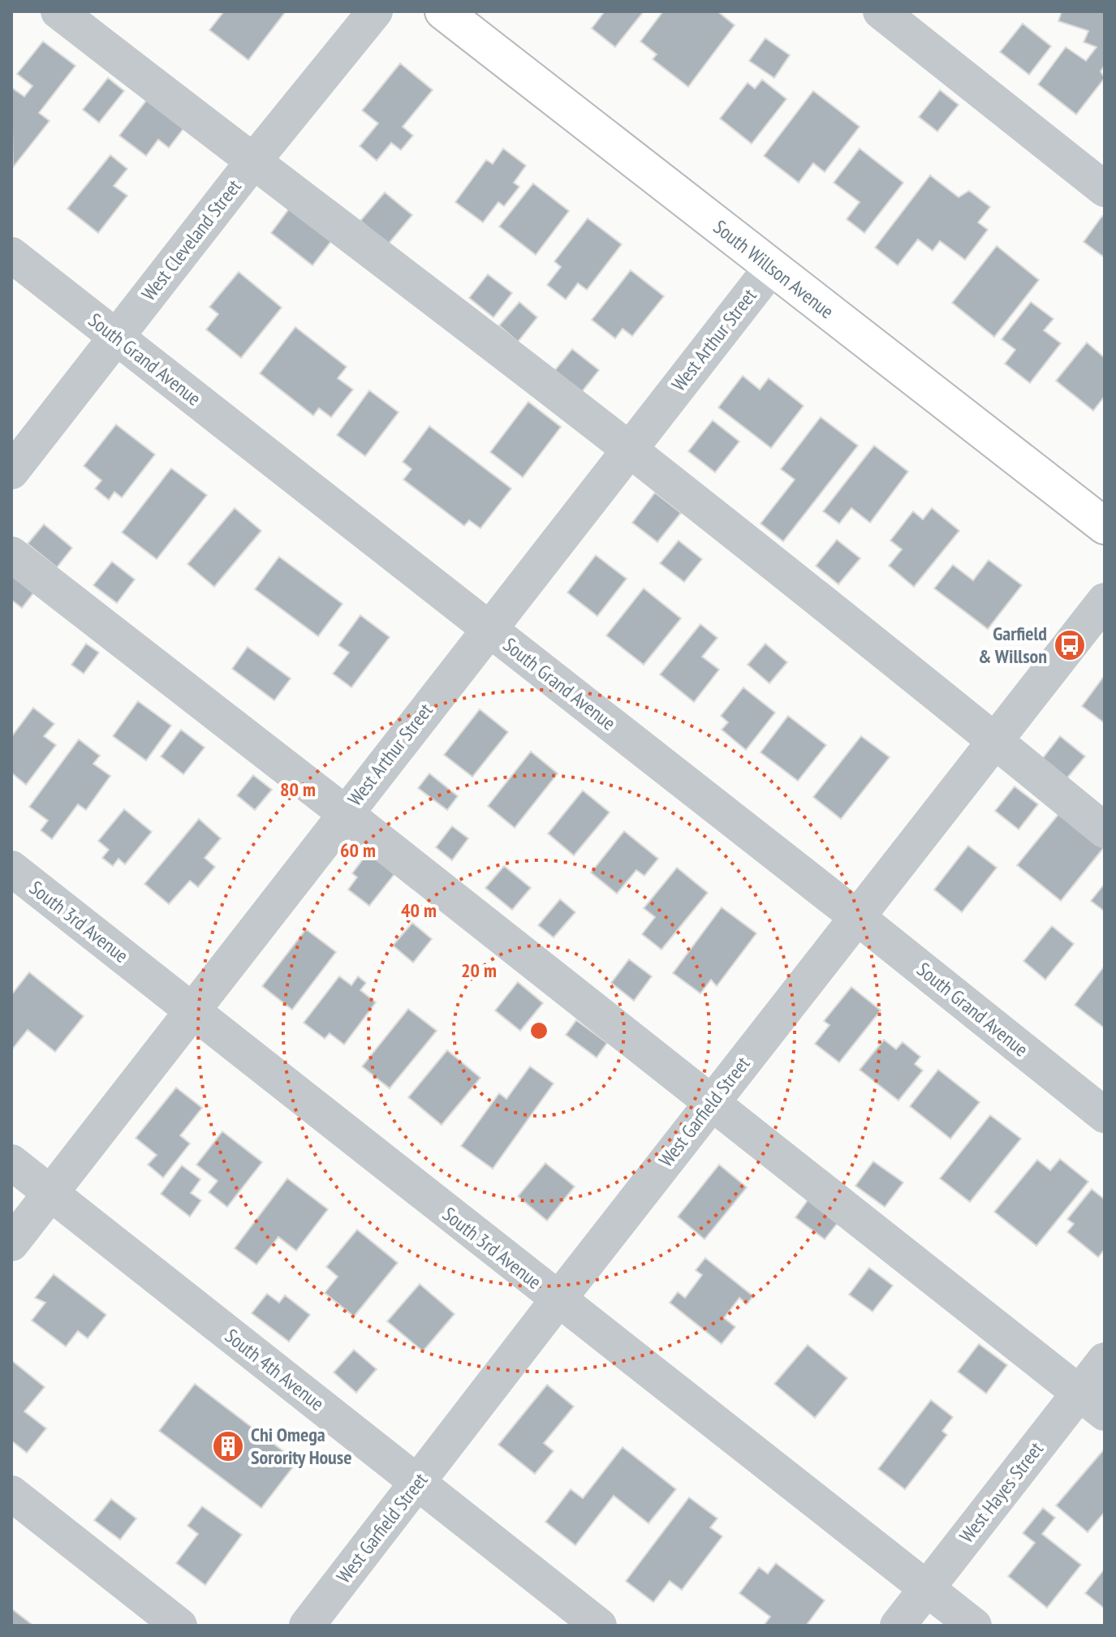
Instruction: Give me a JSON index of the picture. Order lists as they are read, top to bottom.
{
  "streets": {
    "main road": ["South Willson Avenue"],
    "street": [
      "West Cleveland Street",
      "West Arthur Street",
      "South Grand Avenue",
      "South 3rd Avenue",
      "West Garfield Street",
      "South 4th Avenue",
      "West Hayes Street"
    ]
  },
  "crossings": [
    ["West Cleveland Street", "South Grand Avenue"],
    ["South Willson Avenue", "West Arthur Street"],
    ["West Arthur Street", "South Grand Avenue"],
    ["West Arthur Street", "South 3rd Avenue"],
    ["West Arthur Street", "South 4th Avenue"],
    ["South Grand Avenue", "West Garfield Street"],
    ["South 3rd Avenue", "West Garfield Street"],
    ["South 3rd Avenue", "West Hayes Street"],
    ["West Garfield Street", "South 4th Avenue"]
  ],
  "places": {
    "bus stop": ["Garfield & Willson"],
    "building": ["Chi Omega Sorority House"]
  },
  "rings": [
    "80 m",
    "60 m",
    "40 m",
    "20 m"
  ]
}
